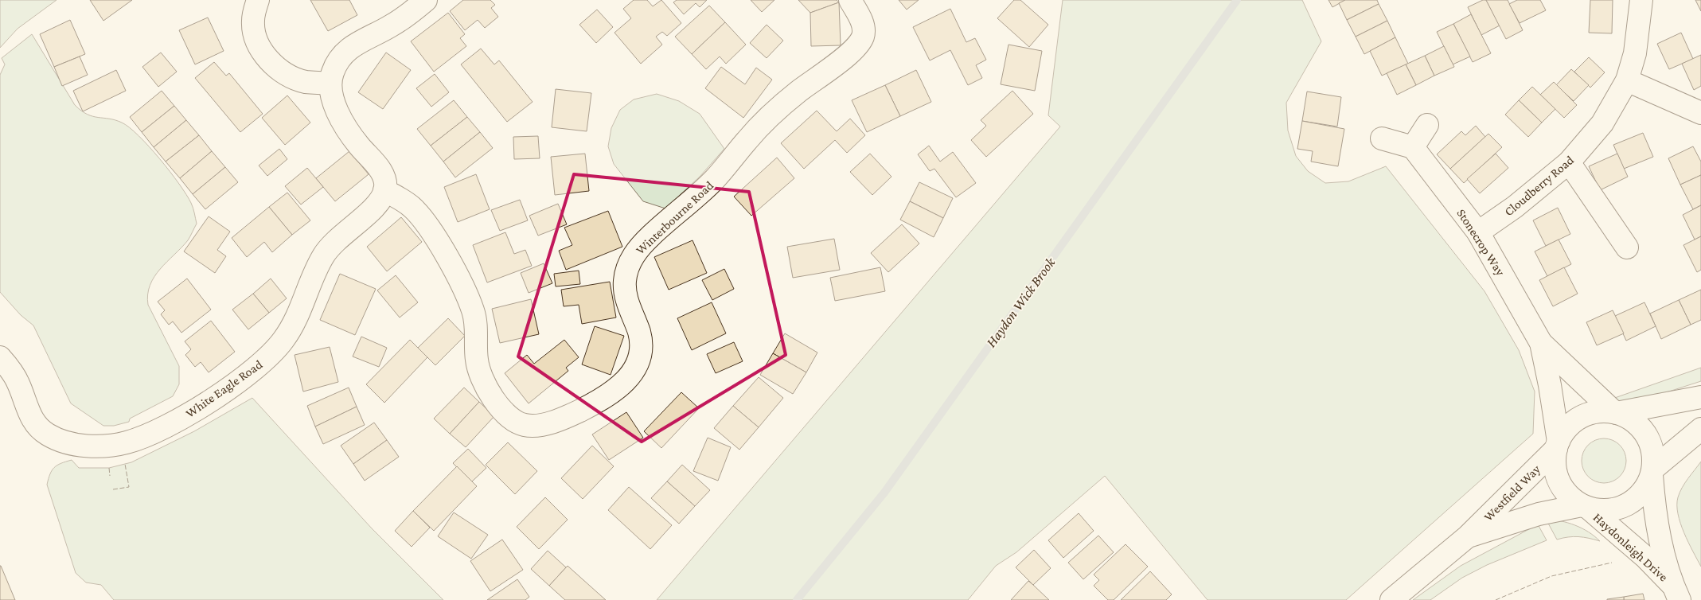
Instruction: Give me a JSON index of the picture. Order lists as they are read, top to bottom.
{
  "streets": {
    "street": [
      "Cloudberry Road",
      "Winterbourne Road",
      "Stonecrop Way",
      "White Eagle Road",
      "Westfield Way",
      "Haydonleigh Drive"
    ]
  },
  "crossings": [
    ["Cloudberry Road", "Stonecrop Way"],
    ["Winterbourne Road", "White Eagle Road"],
    ["Stonecrop Way", "Westfield Way"],
    ["Stonecrop Way", "Haydonleigh Drive"],
    ["Westfield Way", "Haydonleigh Drive"]
  ],
  "water": ["Haydon Wick Brook"]
}
